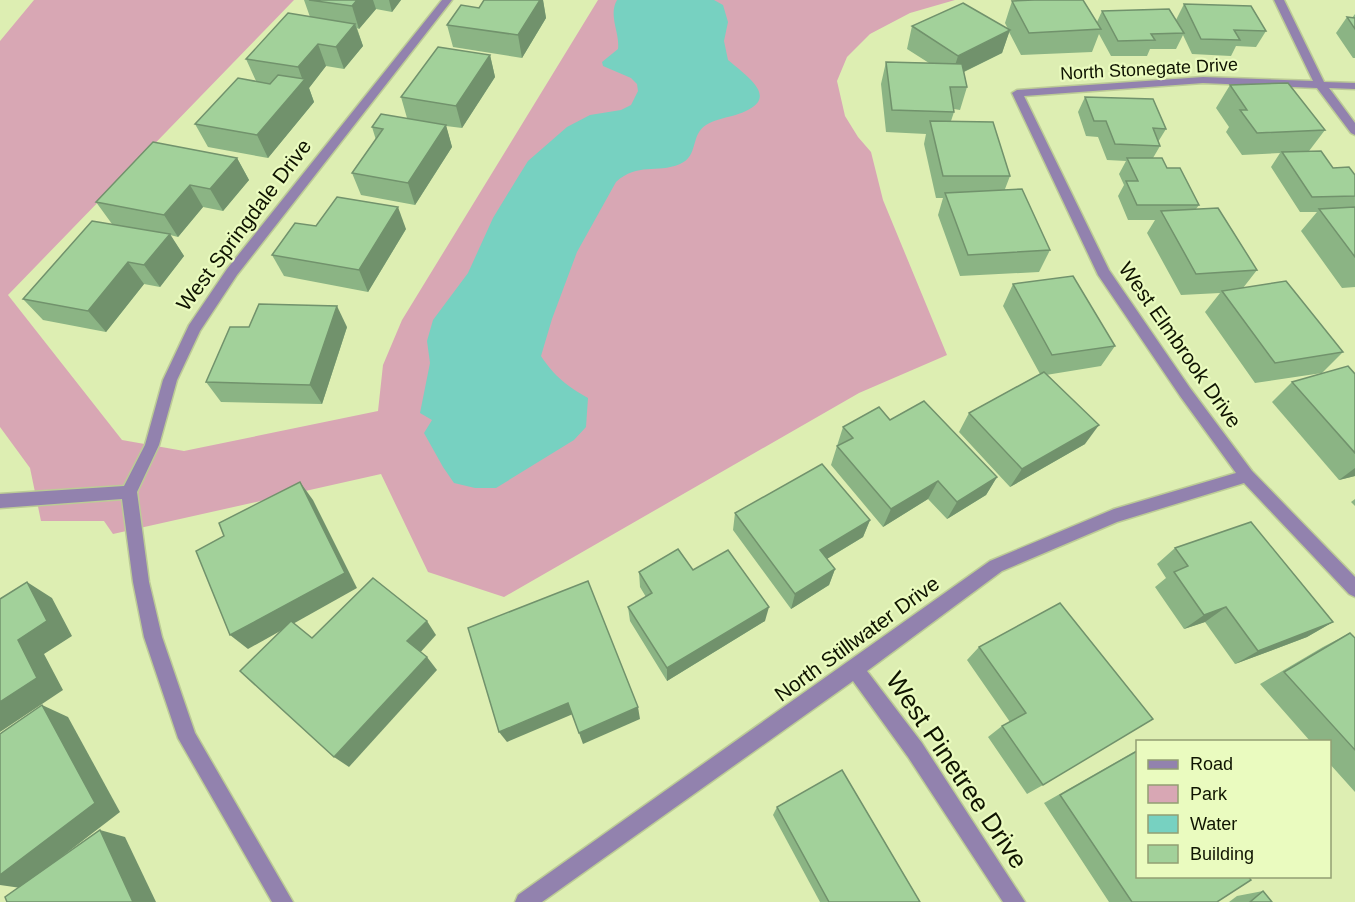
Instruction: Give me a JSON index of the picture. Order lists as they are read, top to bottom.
{
  "streets": {
    "street": [
      "North Stonegate Drive",
      "West Springdale Drive",
      "West Elmbrook Drive",
      "North Stillwater Drive",
      "West Pinetree Drive"
    ]
  },
  "crossings": [
    ["North Stonegate Drive", "West Elmbrook Drive"],
    ["West Elmbrook Drive", "North Stillwater Drive"],
    ["North Stillwater Drive", "West Pinetree Drive"]
  ],
  "legend": [
    "Road",
    "Park",
    "Water",
    "Building"
  ]
}
